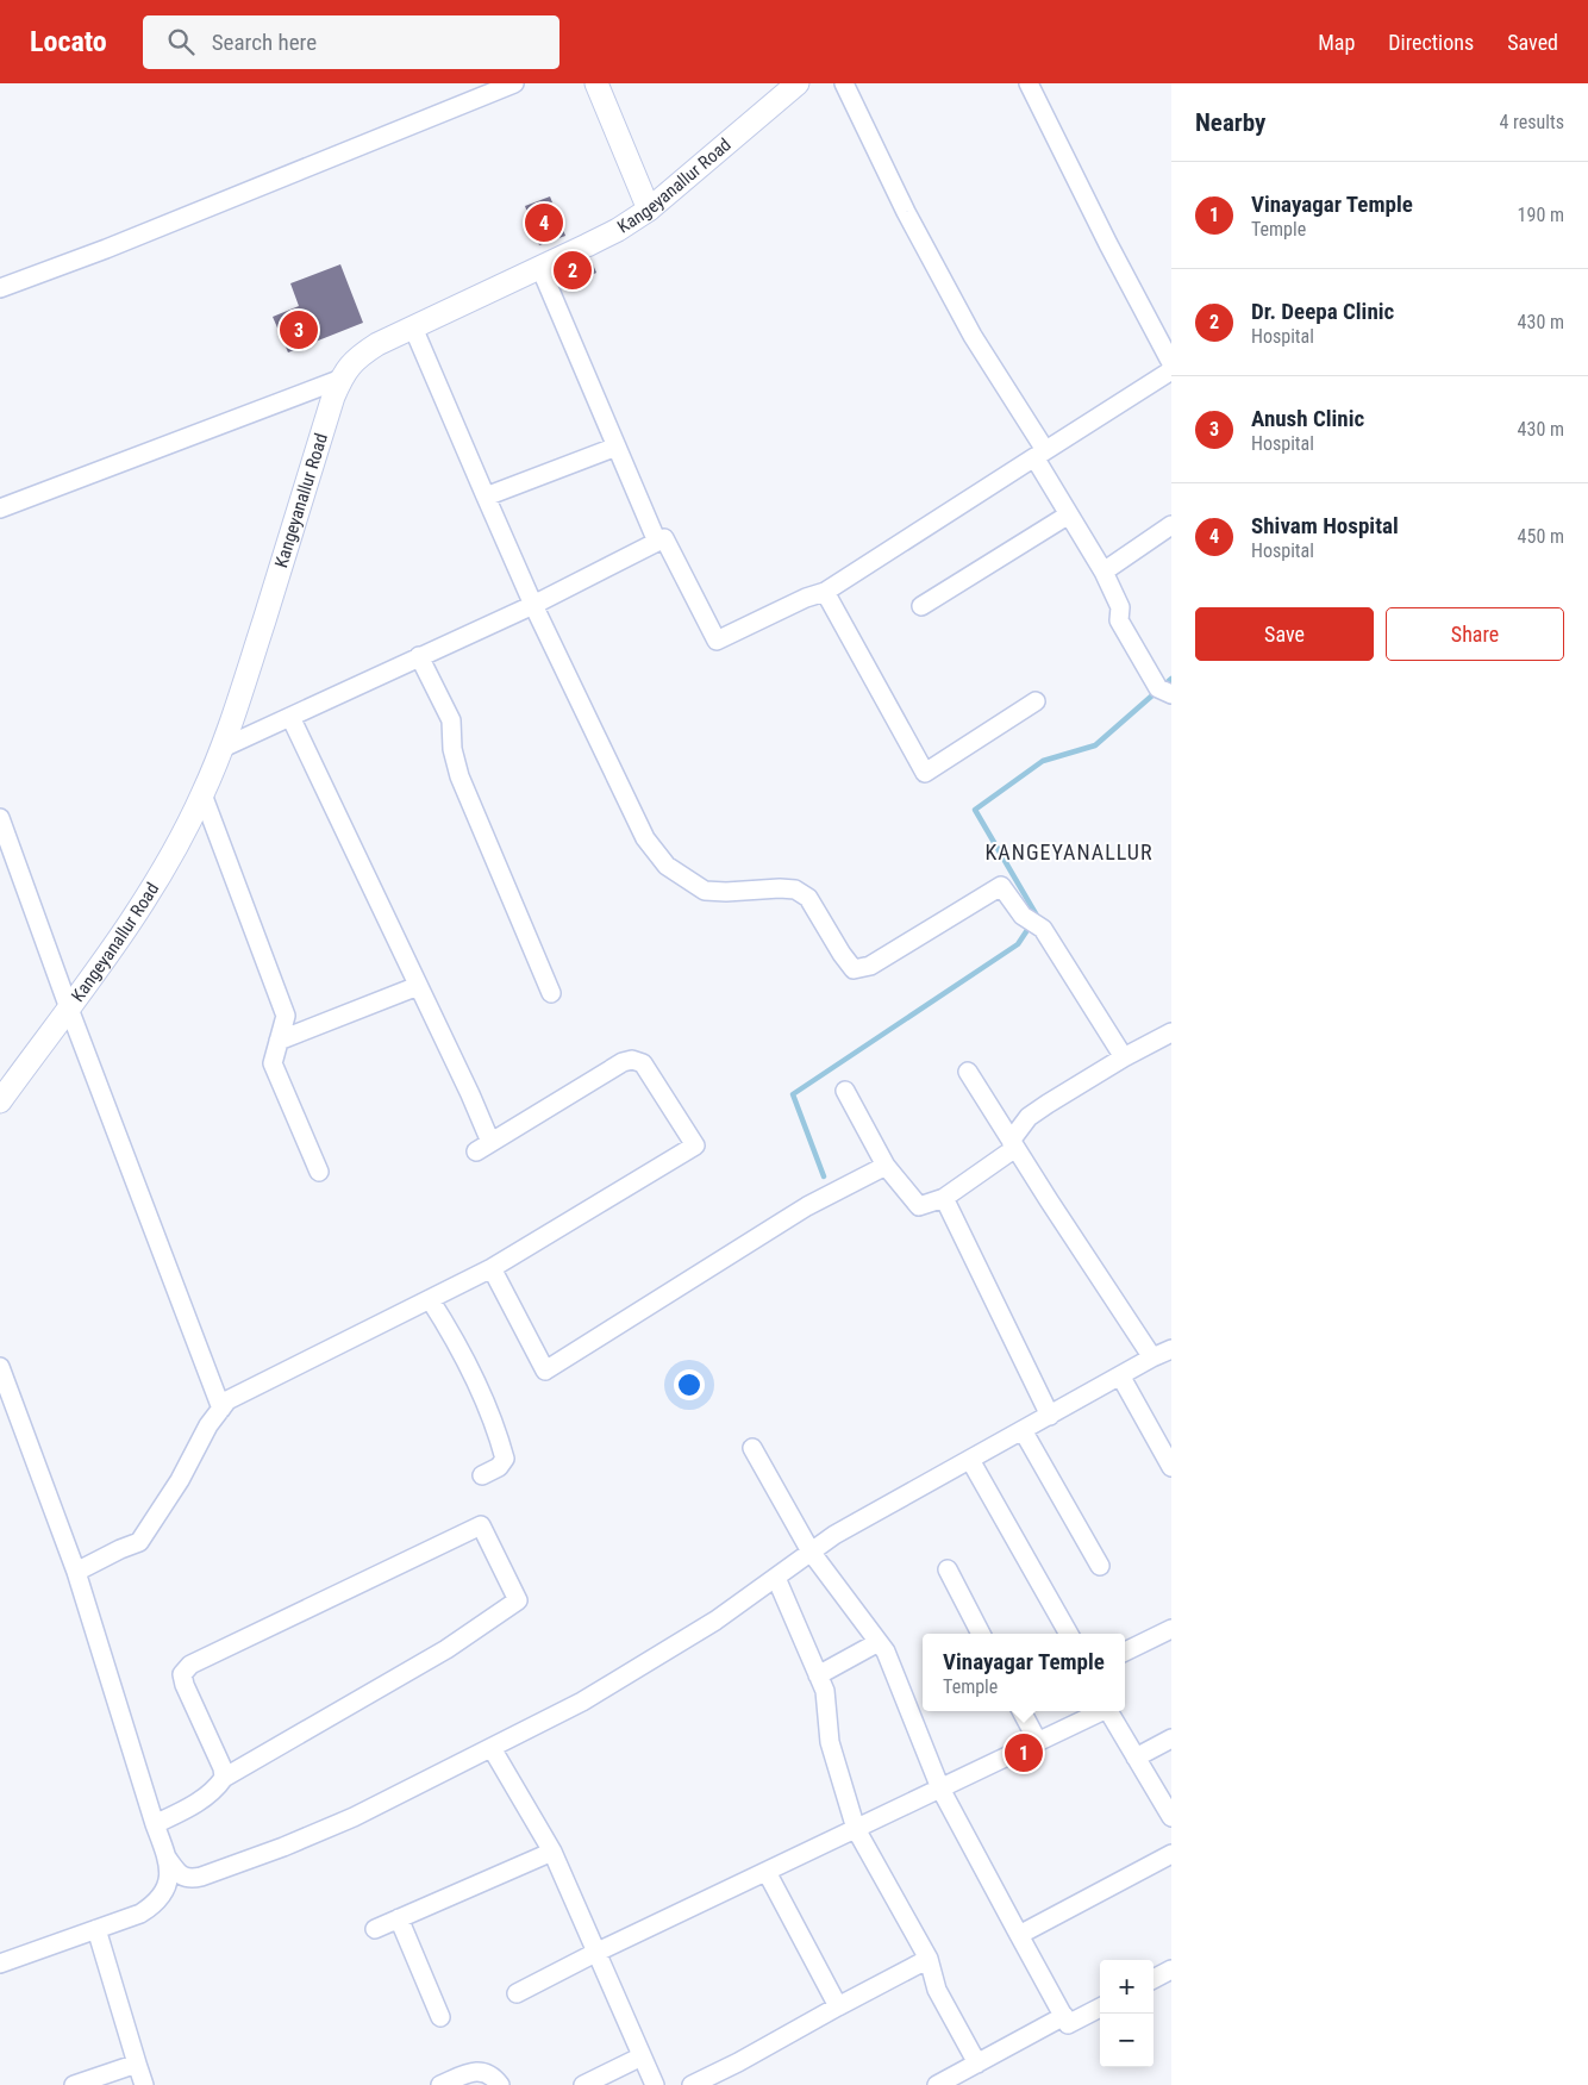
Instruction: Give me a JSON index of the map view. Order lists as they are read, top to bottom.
{
  "streets": {
    "street": ["Kangeyanallur Road"]
  },
  "districts": ["KANGEYANALLUR"],
  "page": {
    "header": "Locato",
    "search": "Search here",
    "nav": ["Map", "Directions", "Saved"],
    "heading": ["Nearby", "4 results"],
    "list": [
      {
        "mark": "1",
        "name": "Vinayagar Temple",
        "note": "Temple",
        "value": "190 m"
      },
      {
        "mark": "2",
        "name": "Dr. Deepa Clinic",
        "note": "Hospital",
        "value": "430 m"
      },
      {
        "mark": "3",
        "name": "Anush Clinic",
        "note": "Hospital",
        "value": "430 m"
      },
      {
        "mark": "4",
        "name": "Shivam Hospital",
        "note": "Hospital",
        "value": "450 m"
      }
    ],
    "pins": [
      "4",
      "2",
      "3",
      "1"
    ],
    "buttons": ["Save", "Share"],
    "popup": ["Vinayagar Temple", "Temple"],
    "map_buttons": ["+", "−"]
  }
}
